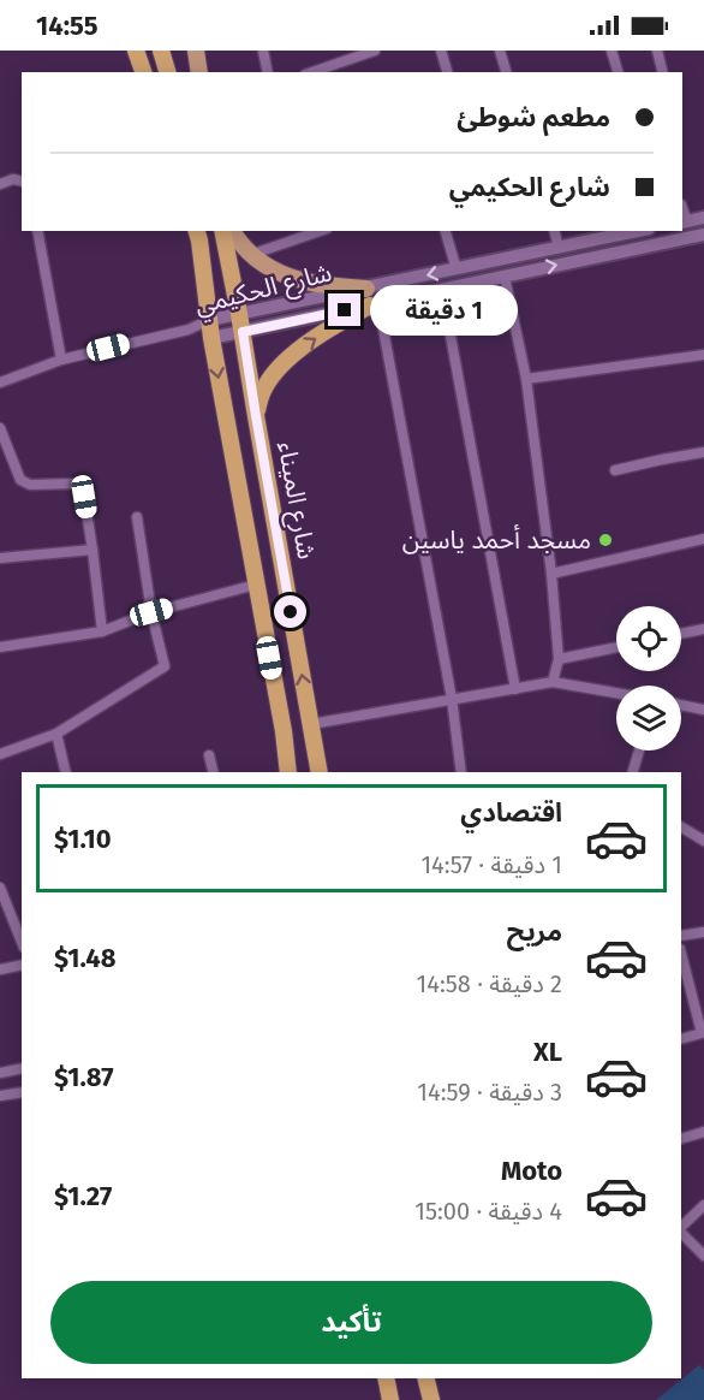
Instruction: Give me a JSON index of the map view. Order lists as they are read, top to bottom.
{
  "streets": {
    "highway": ["شارع الميناء"],
    "street": ["شارع الحكيمي"]
  },
  "crossings": [
    ["شارع الحكيمي", "شارع الميناء"]
  ],
  "places": ["مسجد أحمد ياسين"],
  "page": {
    "status": "14:55",
    "banner": ["مطعم شوطئ", "شارع الحكيمي"],
    "bubble": "1 دقيقة",
    "list": [
      {
        "name": "اقتصادي",
        "note": "1 دقيقة · 14:57",
        "value": "$1.10"
      },
      {
        "name": "مريح",
        "note": "2 دقيقة · 14:58",
        "value": "$1.48"
      },
      {
        "name": "XL",
        "note": "3 دقيقة · 14:59",
        "value": "$1.87"
      },
      {
        "name": "Moto",
        "note": "4 دقيقة · 15:00",
        "value": "$1.27"
      }
    ],
    "buttons": "تأكيد"
  }
}
